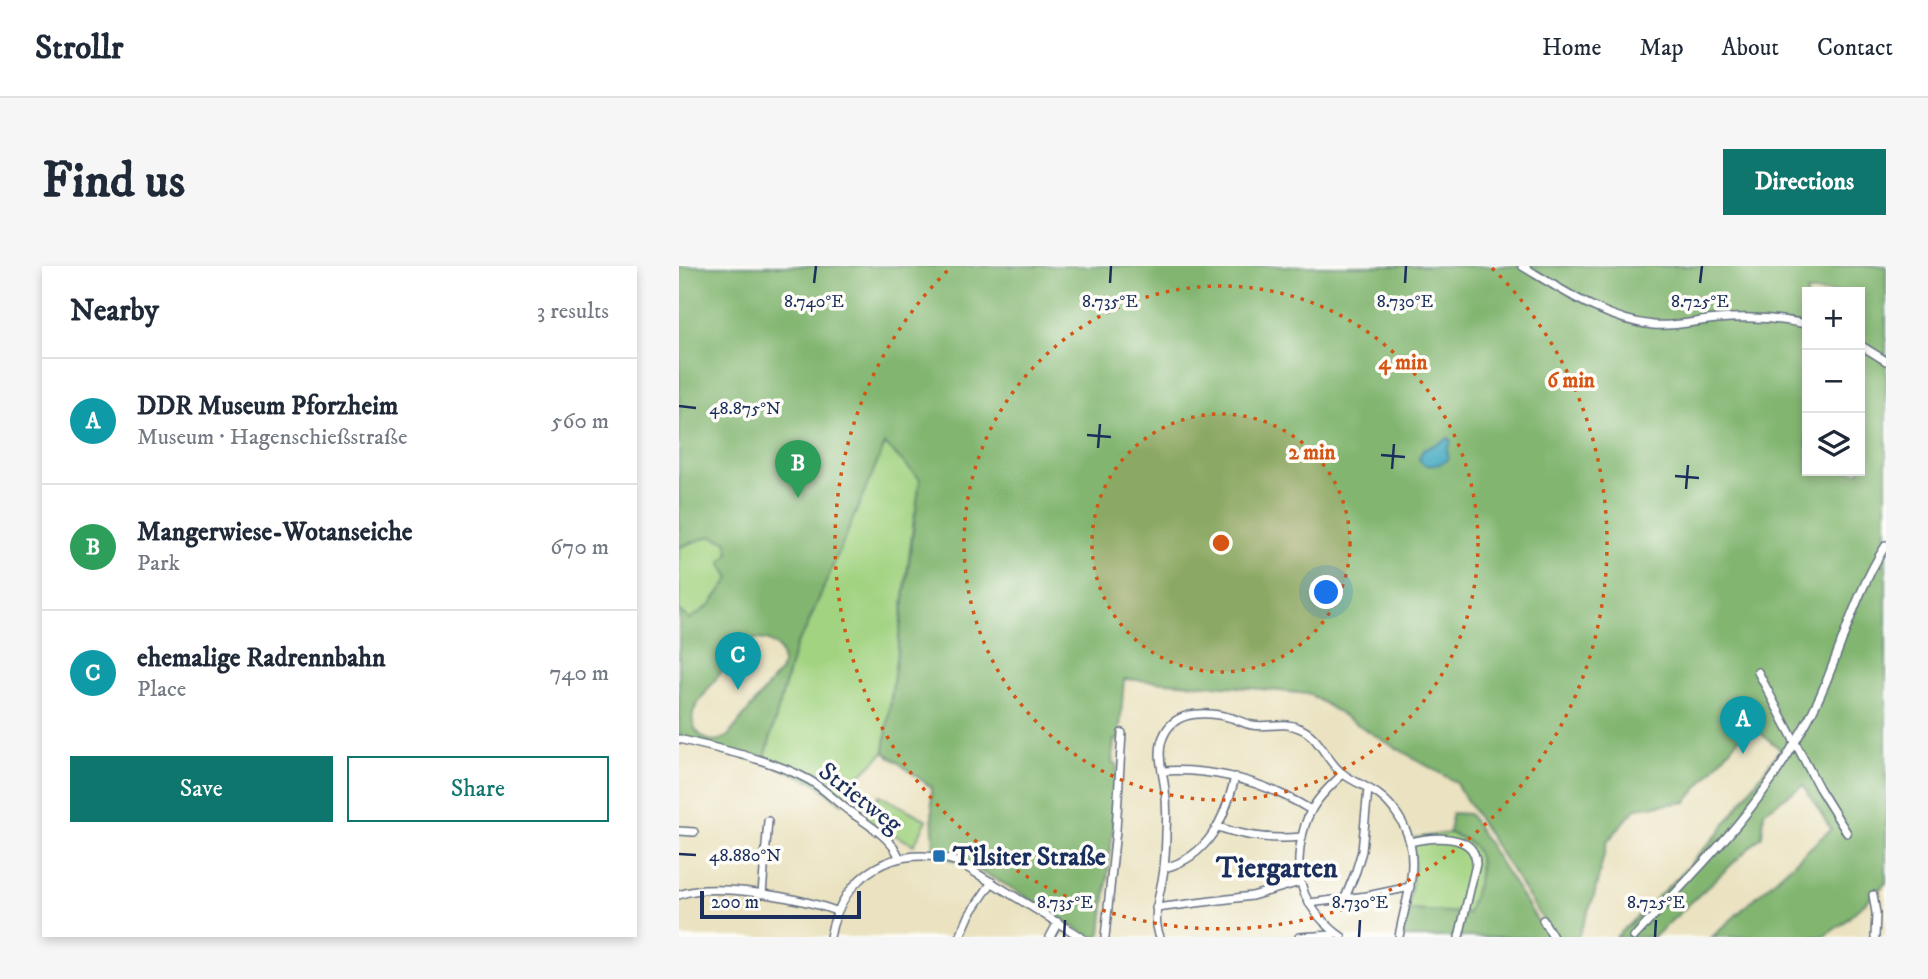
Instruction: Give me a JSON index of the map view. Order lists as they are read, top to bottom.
{
  "streets": {
    "street": ["Strietweg"]
  },
  "districts": ["Tiergarten"],
  "places": {
    "transit": ["Tilsiter Straße"]
  },
  "scale_bar": "200 m",
  "page": {
    "header": "Strollr",
    "nav": [
      "Home",
      "Map",
      "About",
      "Contact"
    ],
    "buttons": [
      "Directions",
      ["Save", "Share"]
    ],
    "title": "Find us",
    "heading": ["Nearby", "3 results"],
    "map_buttons": ["+", "−"],
    "list": [
      {
        "mark": "A",
        "name": "DDR Museum Pforzheim",
        "note": "Museum · Hagenschießstraße",
        "value": "560 m"
      },
      {
        "mark": "B",
        "name": "Mangerwiese-Wotanseiche",
        "note": "Park",
        "value": "670 m"
      },
      {
        "mark": "C",
        "name": "ehemalige Radrennbahn",
        "note": "Place",
        "value": "740 m"
      }
    ],
    "pins": ["B", "C", "A"],
    "scale": "200 m"
  },
  "coordinates": [
    "8.740°E",
    "8.735°E",
    "8.730°E",
    "8.725°E",
    "48.875°N",
    "48.880°N"
  ],
  "rings": ["4 min", "6 min", "2 min"]
}
